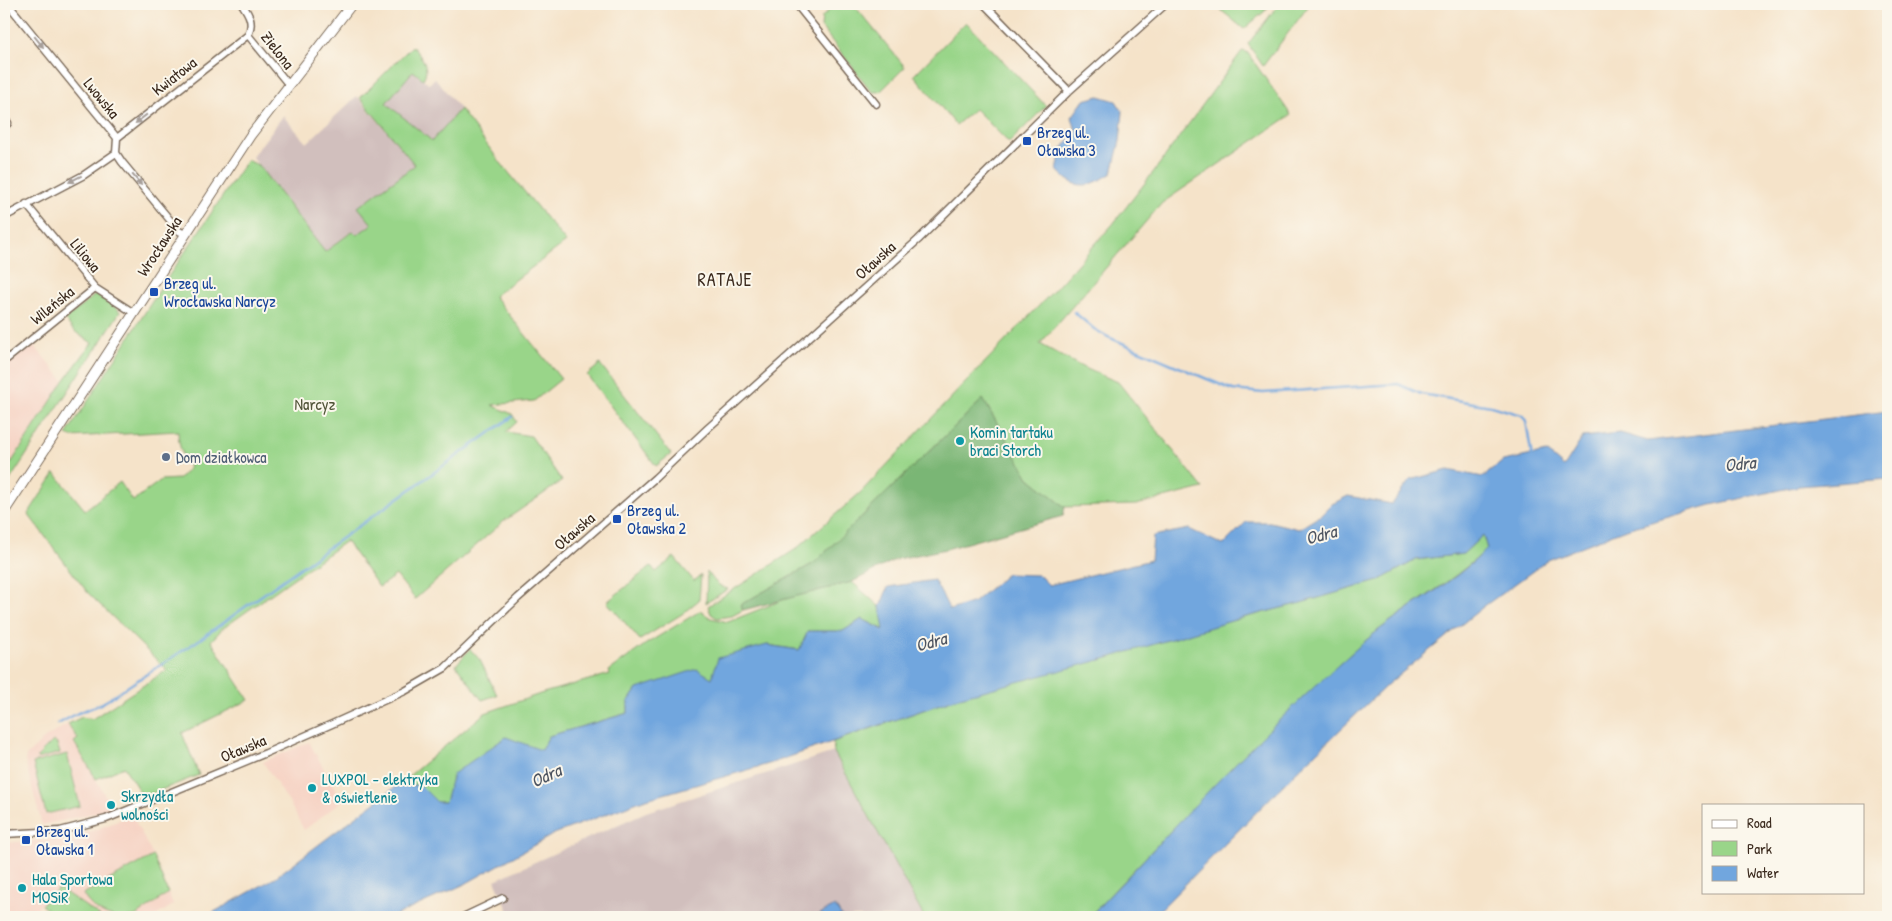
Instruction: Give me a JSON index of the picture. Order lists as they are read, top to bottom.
{
  "streets": {
    "street": [
      "Zielona",
      "Kwiatowa",
      "Lwowska",
      "Wrocławska",
      "Liliowa",
      "Oławska",
      "Wileńska"
    ]
  },
  "crossings": [
    ["Zielona", "Kwiatowa"],
    ["Zielona", "Wrocławska"],
    ["Kwiatowa", "Lwowska"],
    ["Wrocławska", "Liliowa"],
    ["Liliowa", "Wileńska"]
  ],
  "one_way": ["Kwiatowa", "Lwowska"],
  "districts": ["RATAJE"],
  "water": ["Odra"],
  "parks": ["Narcyz"],
  "places": {
    "transit": [
      "Brzeg ul. Oławska 3",
      "Brzeg ul. Wrocławska Narcyz",
      "Brzeg ul. Oławska 2",
      "Brzeg ul. Oławska 1"
    ],
    "other": [
      "Komin tartaku braci Storch",
      "Dom działkowca",
      "LUXPOL - elektryka & oświetlenie",
      "Skrzydła wolności",
      "Hala Sportowa MOSiR"
    ]
  },
  "legend": ["Road", "Park", "Water"]
}
